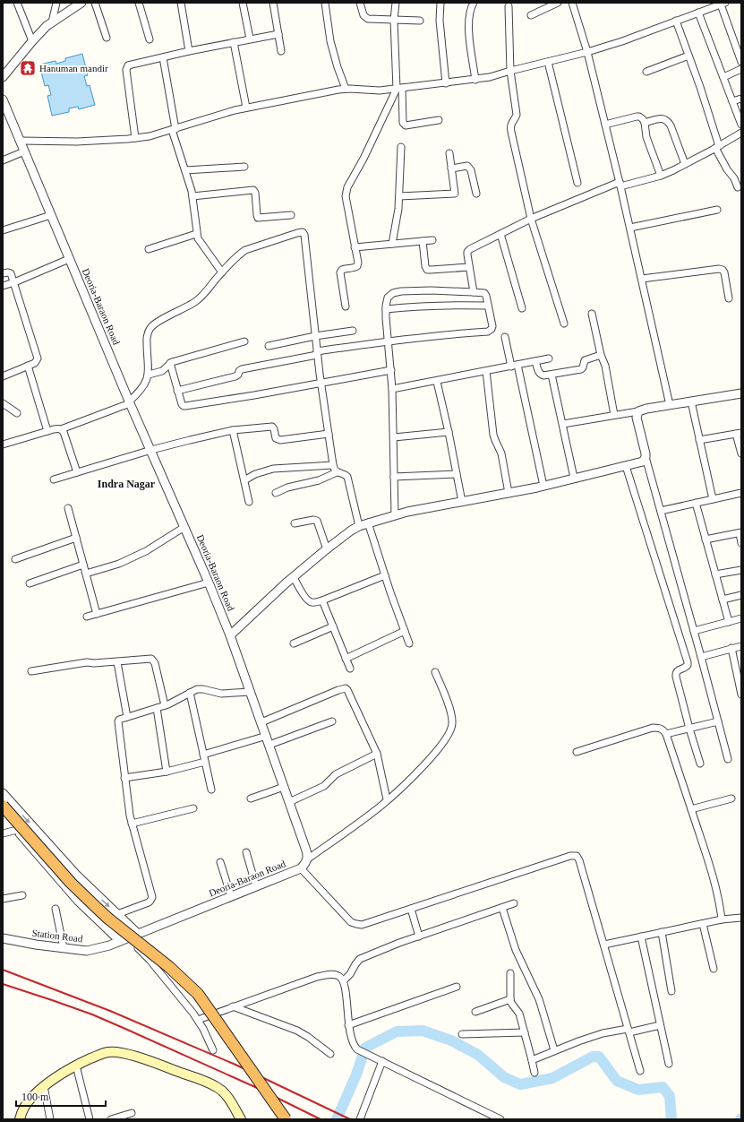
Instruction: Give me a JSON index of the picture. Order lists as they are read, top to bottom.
{
  "streets": {
    "street": ["Deoria-Baraon Road", "Station Road"]
  },
  "crossings": [
    ["Deoria-Baraon Road", "Station Road"]
  ],
  "districts": ["Indra Nagar"],
  "places": {
    "temple": ["Hanuman mandir"]
  },
  "scale_bar": "100 m"
}
